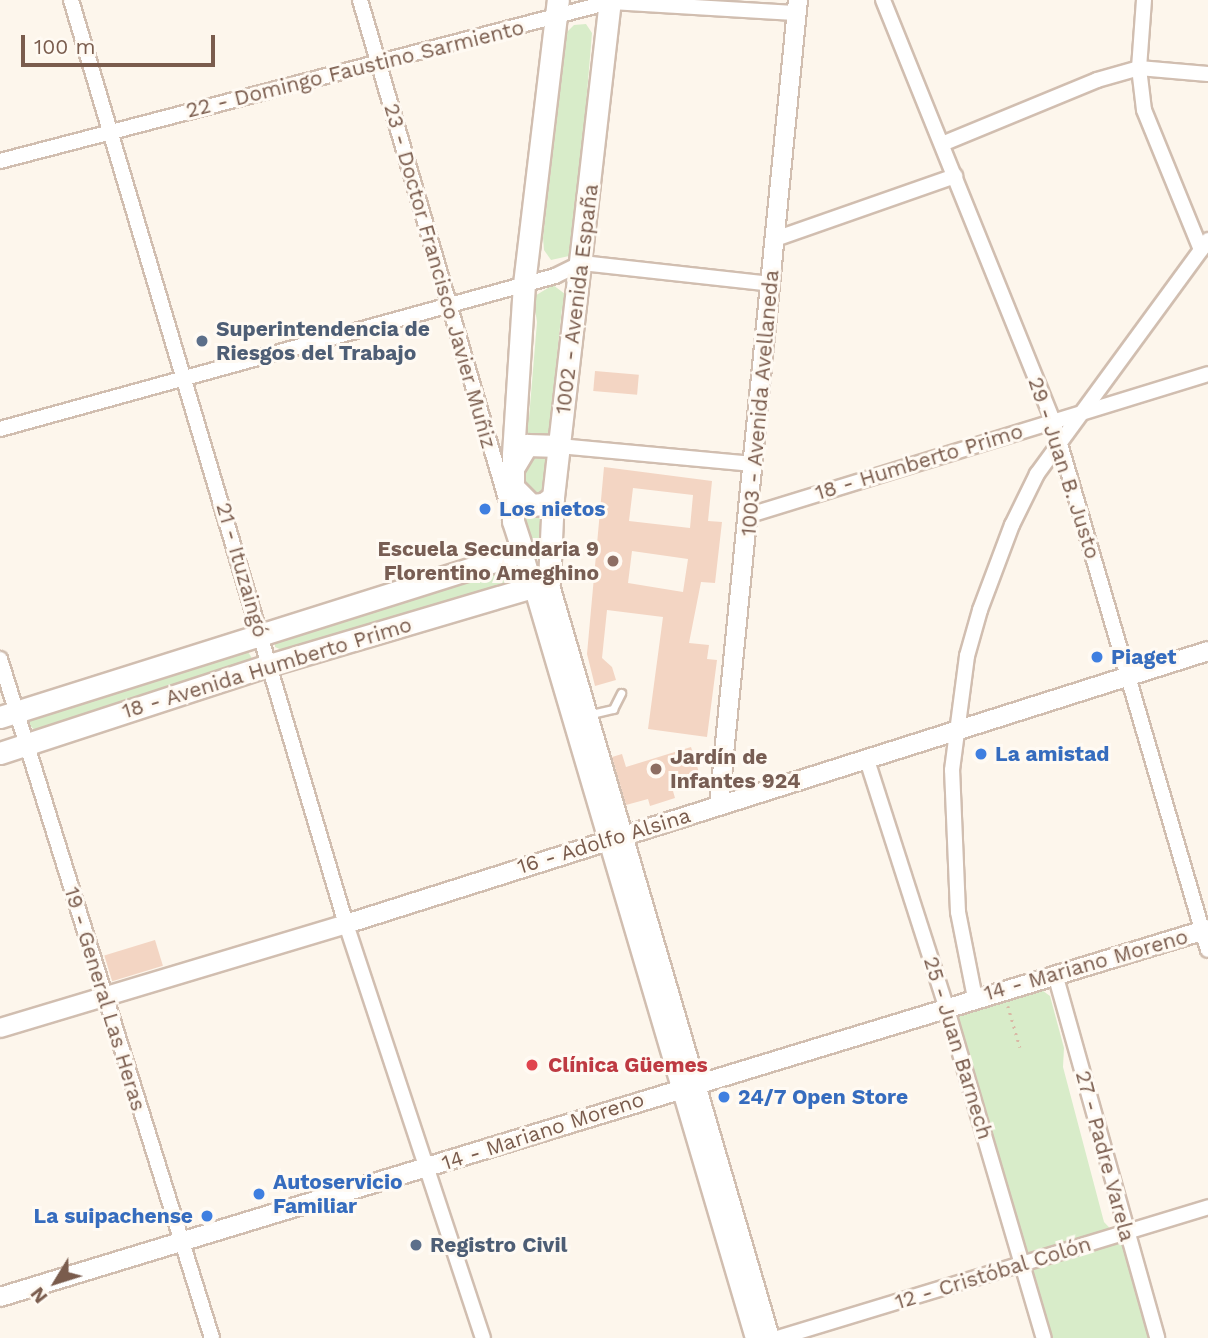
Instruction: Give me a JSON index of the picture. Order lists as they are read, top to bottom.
{
  "streets": {
    "main road": ["23 - Doctor Francisco Javier Muñiz", "1002 - Avenida España", "18 - Avenida Humberto Primo"],
    "street": [
      "22 - Domingo Faustino Sarmiento",
      "1003 - Avenida Avellaneda",
      "18 - Humberto Primo",
      "29 - Juan B. Justo",
      "21 - Ituzaingó",
      "16 - Adolfo Alsina",
      "14 - Mariano Moreno",
      "19 - General Las Heras",
      "25 - Juan Barnech",
      "27 - Padre Varela",
      "12 - Cristóbal Colón"
    ]
  },
  "crossings": [
    ["22 - Domingo Faustino Sarmiento", "23 - Doctor Francisco Javier Muñiz"],
    ["22 - Domingo Faustino Sarmiento", "1002 - Avenida España"],
    ["22 - Domingo Faustino Sarmiento", "1003 - Avenida Avellaneda"],
    ["22 - Domingo Faustino Sarmiento", "21 - Ituzaingó"],
    ["23 - Doctor Francisco Javier Muñiz", "18 - Avenida Humberto Primo"],
    ["1002 - Avenida España", "18 - Avenida Humberto Primo"],
    ["1003 - Avenida Avellaneda", "18 - Humberto Primo"],
    ["1003 - Avenida Avellaneda", "16 - Adolfo Alsina"],
    ["18 - Humberto Primo", "29 - Juan B. Justo"],
    ["29 - Juan B. Justo", "16 - Adolfo Alsina"],
    ["29 - Juan B. Justo", "14 - Mariano Moreno"],
    ["21 - Ituzaingó", "18 - Avenida Humberto Primo"],
    ["21 - Ituzaingó", "16 - Adolfo Alsina"],
    ["21 - Ituzaingó", "14 - Mariano Moreno"],
    ["18 - Avenida Humberto Primo", "19 - General Las Heras"],
    ["16 - Adolfo Alsina", "19 - General Las Heras"],
    ["16 - Adolfo Alsina", "25 - Juan Barnech"],
    ["14 - Mariano Moreno", "19 - General Las Heras"],
    ["14 - Mariano Moreno", "25 - Juan Barnech"],
    ["14 - Mariano Moreno", "27 - Padre Varela"],
    ["25 - Juan Barnech", "12 - Cristóbal Colón"],
    ["27 - Padre Varela", "12 - Cristóbal Colón"]
  ],
  "places": [
    "Superintendencia de Riesgos del Trabajo",
    "Los nietos",
    "Escuela Secundaria 9 Florentino Ameghino",
    "Piaget",
    "La amistad",
    "Jardín de Infantes 924",
    "Clínica Güemes",
    "24/7 Open Store",
    "Autoservicio Familiar",
    "La suipachense",
    "Registro Civil"
  ],
  "scale_bar": "100 m",
  "north": "bottom left"
}
